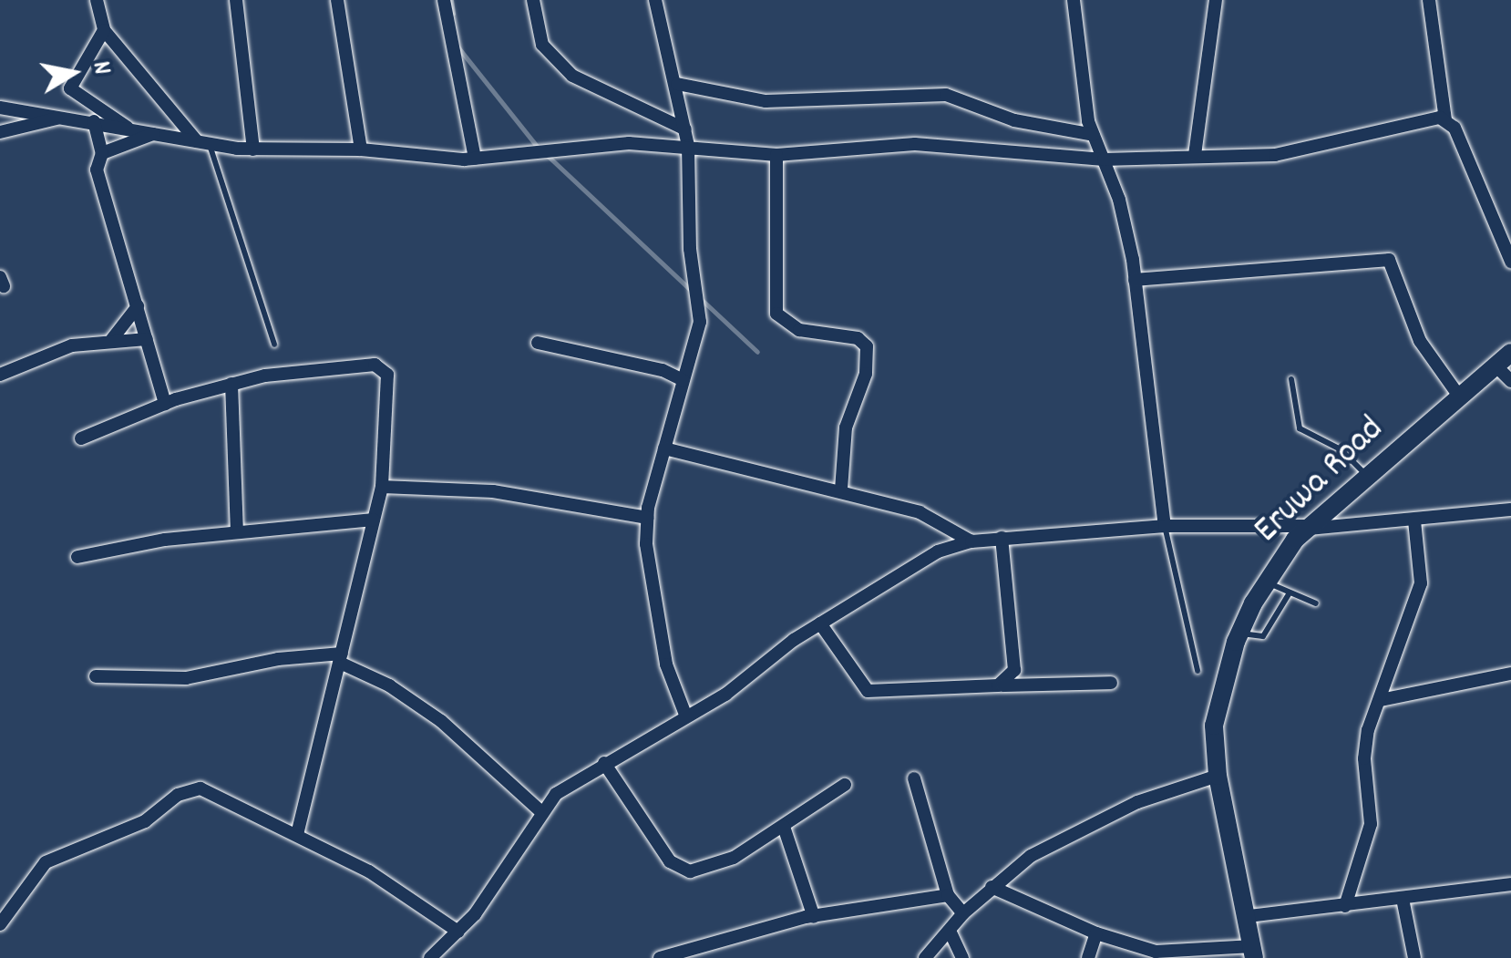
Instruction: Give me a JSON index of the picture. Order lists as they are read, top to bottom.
{
  "streets": {
    "main road": ["Eruwa Road"]
  },
  "north": "right"
}
